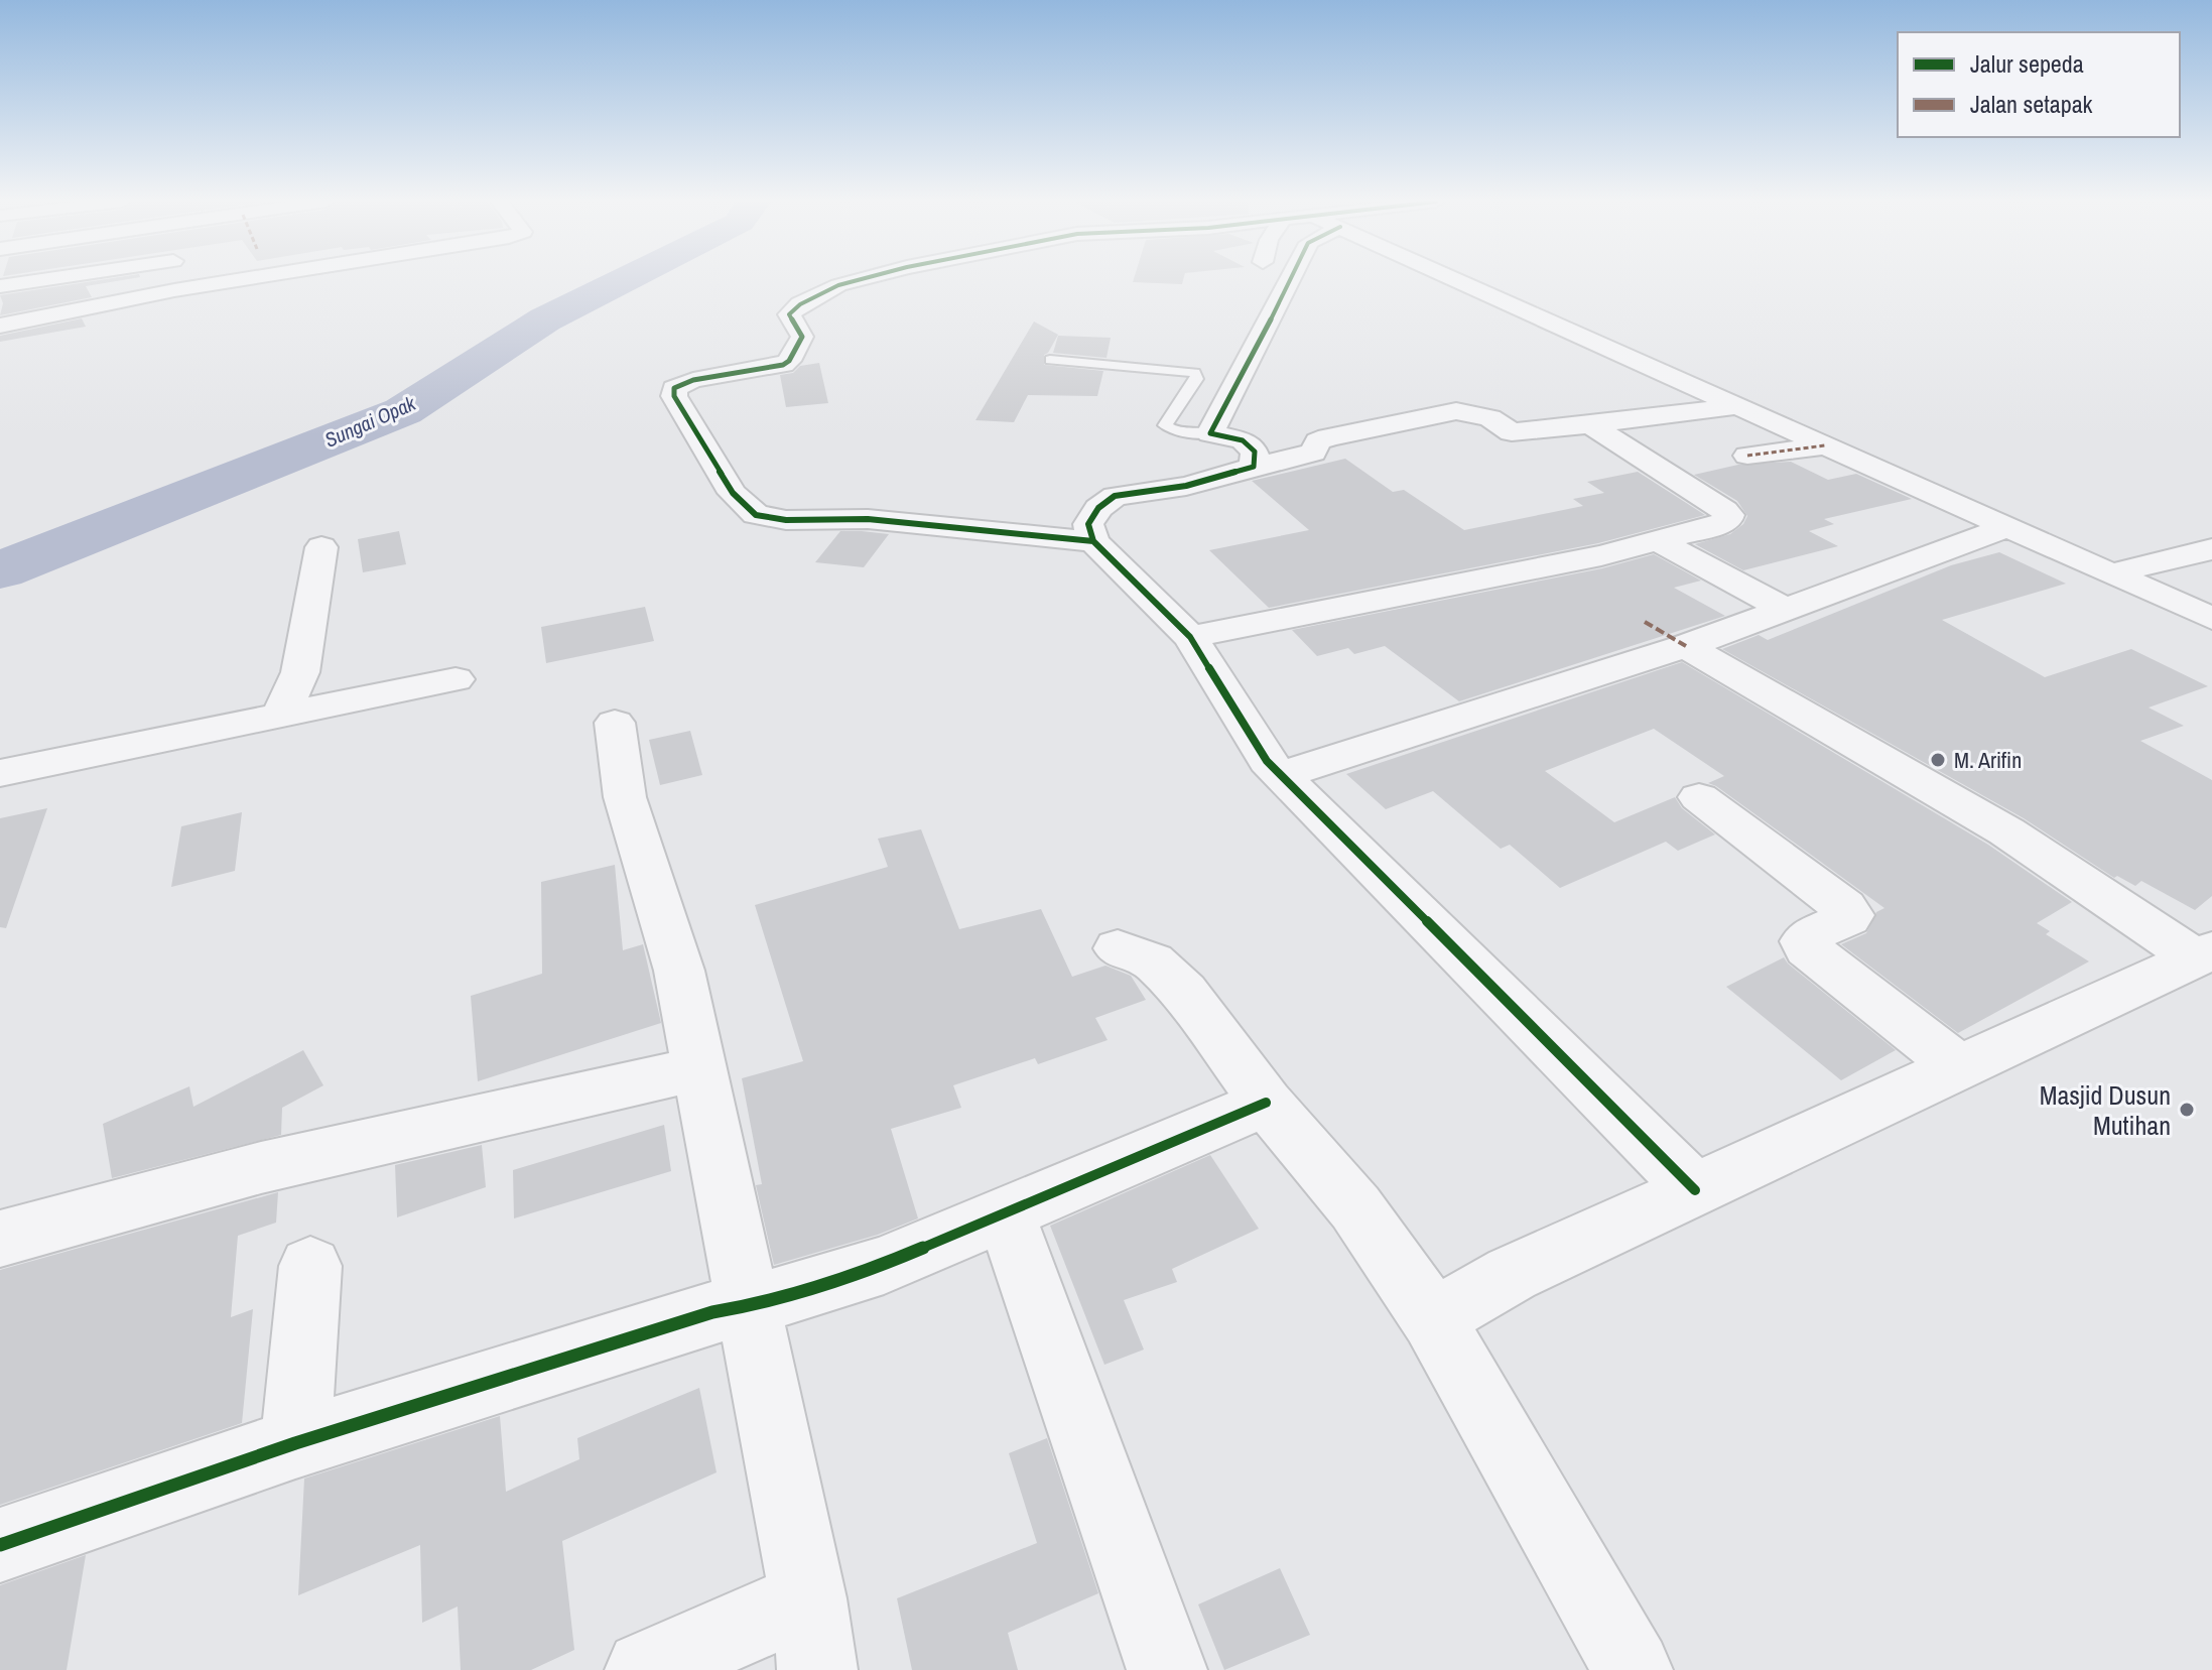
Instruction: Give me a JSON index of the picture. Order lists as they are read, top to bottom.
{
  "water": ["Sungai Opak"],
  "places": ["M. Arifin", "Masjid Dusun Mutihan"],
  "legend": ["Jalur sepeda", "Jalan setapak"]
}
